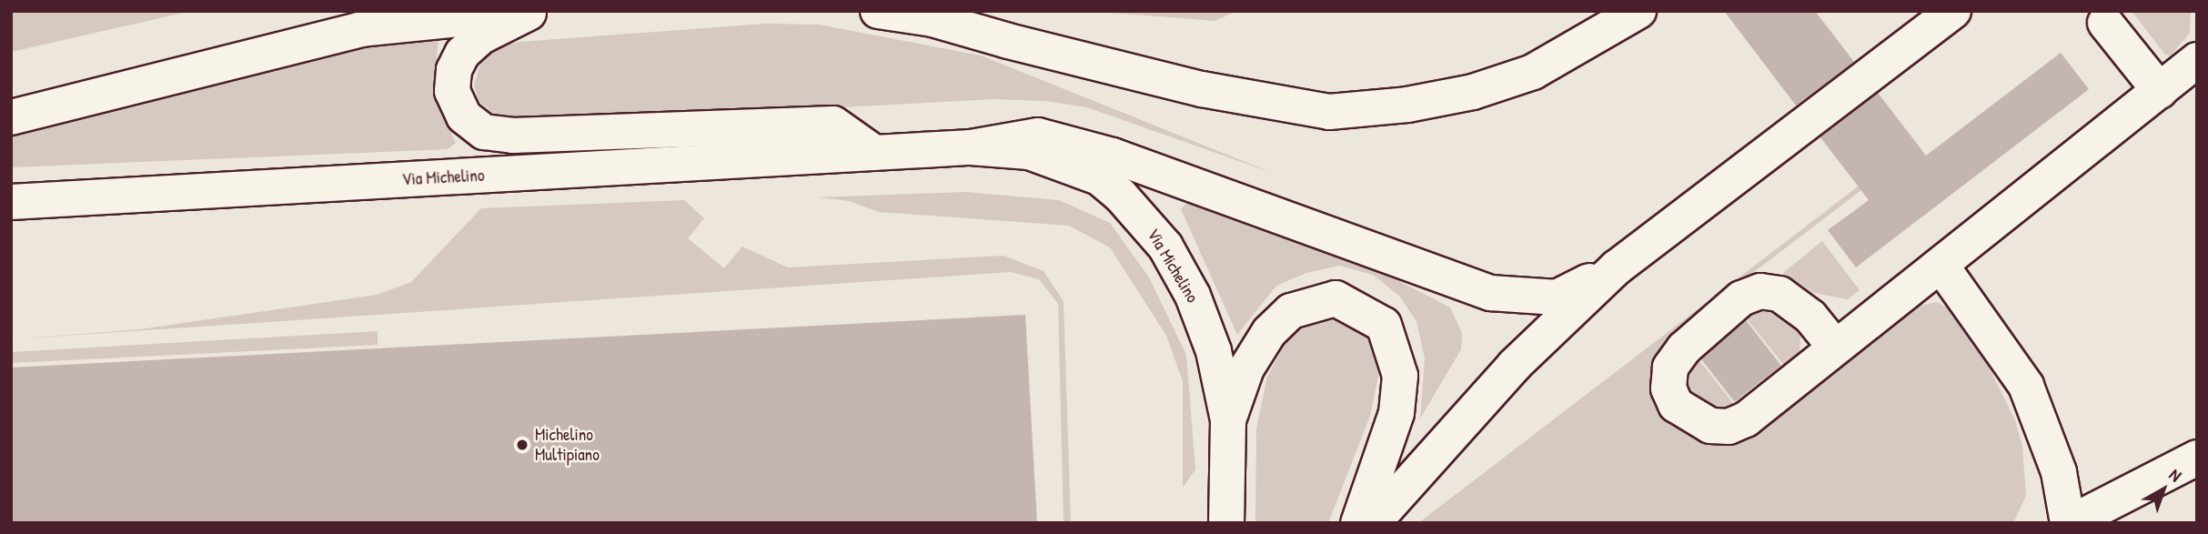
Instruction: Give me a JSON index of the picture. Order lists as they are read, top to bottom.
{
  "streets": {
    "main road": ["Via Michelino"]
  },
  "places": ["Michelino Multipiano"],
  "north": "top right"
}
